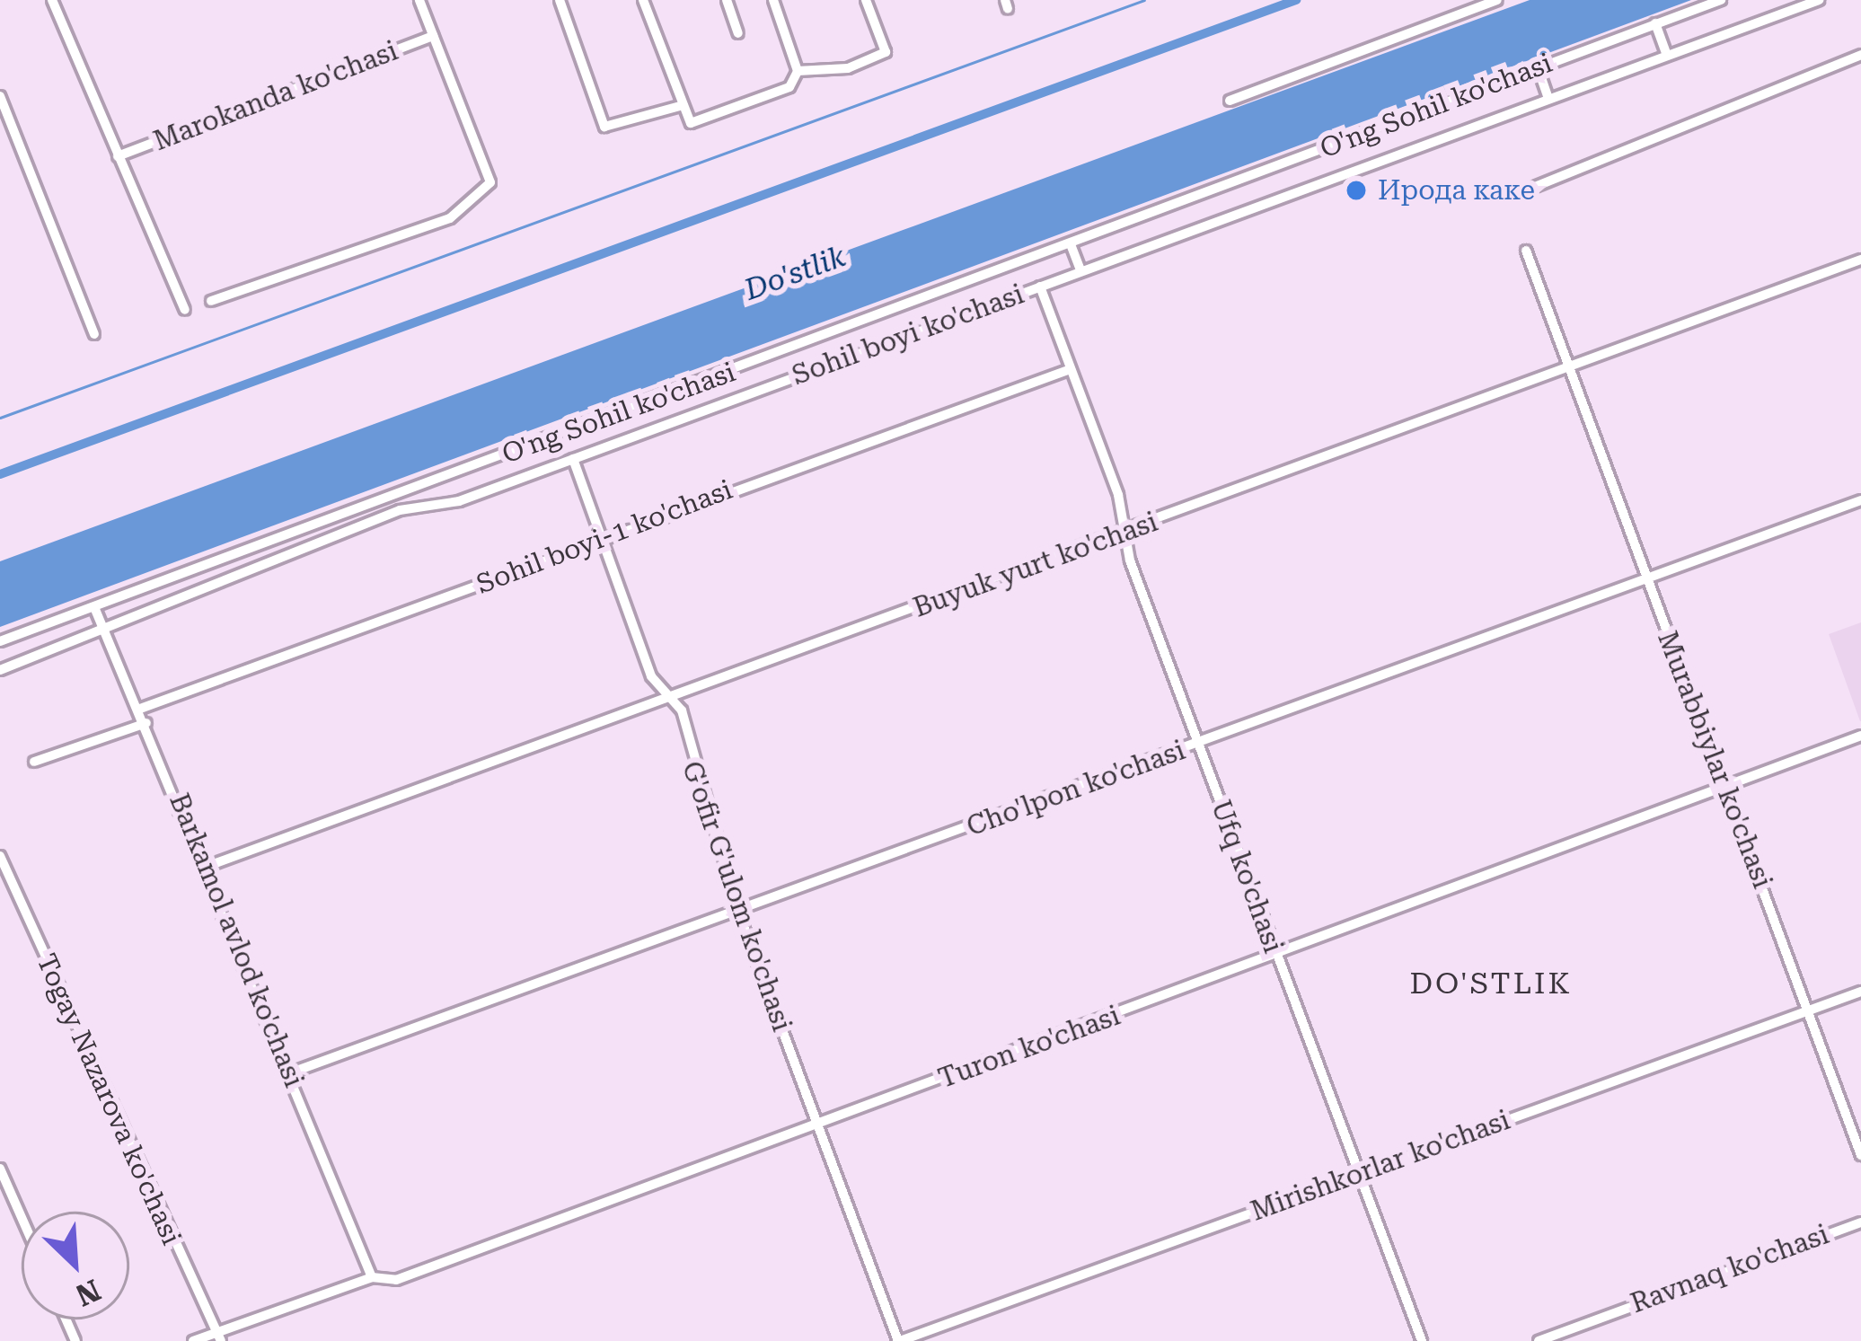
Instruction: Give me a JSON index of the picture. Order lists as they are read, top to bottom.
{
  "streets": {
    "street": [
      "Marokanda ko'chasi",
      "O'ng Sohil ko'chasi",
      "Sohil boyi ko'chasi",
      "Sohil boyi-1 ko'chasi",
      "Buyuk yurt ko'chasi",
      "Murabbiylar ko'chasi",
      "Cho'lpon ko'chasi",
      "Ufq ko'chasi",
      "G'ofir G'ulom ko'chasi",
      "Barkamol avlod ko'chasi",
      "Turon ko'chasi",
      "Togay Nazarova ko'chasi",
      "Mirishkorlar ko'chasi",
      "Ravnaq ko'chasi"
    ]
  },
  "crossings": [
    ["O'ng Sohil ko'chasi", "Barkamol avlod ko'chasi"],
    ["Sohil boyi ko'chasi", "Ufq ko'chasi"],
    ["Sohil boyi ko'chasi", "G'ofir G'ulom ko'chasi"],
    ["Sohil boyi ko'chasi", "Barkamol avlod ko'chasi"],
    ["Sohil boyi-1 ko'chasi", "Ufq ko'chasi"],
    ["Sohil boyi-1 ko'chasi", "G'ofir G'ulom ko'chasi"],
    ["Sohil boyi-1 ko'chasi", "Barkamol avlod ko'chasi"],
    ["Buyuk yurt ko'chasi", "Murabbiylar ko'chasi"],
    ["Buyuk yurt ko'chasi", "Ufq ko'chasi"],
    ["Buyuk yurt ko'chasi", "G'ofir G'ulom ko'chasi"],
    ["Buyuk yurt ko'chasi", "Barkamol avlod ko'chasi"],
    ["Murabbiylar ko'chasi", "Cho'lpon ko'chasi"],
    ["Murabbiylar ko'chasi", "Turon ko'chasi"],
    ["Murabbiylar ko'chasi", "Mirishkorlar ko'chasi"],
    ["Cho'lpon ko'chasi", "Ufq ko'chasi"],
    ["Cho'lpon ko'chasi", "G'ofir G'ulom ko'chasi"],
    ["Cho'lpon ko'chasi", "Barkamol avlod ko'chasi"],
    ["Ufq ko'chasi", "Turon ko'chasi"],
    ["Ufq ko'chasi", "Mirishkorlar ko'chasi"],
    ["G'ofir G'ulom ko'chasi", "Turon ko'chasi"],
    ["G'ofir G'ulom ko'chasi", "Mirishkorlar ko'chasi"],
    ["Barkamol avlod ko'chasi", "Turon ko'chasi"],
    ["Turon ko'chasi", "Togay Nazarova ko'chasi"]
  ],
  "districts": ["DO'STLIK"],
  "water": ["Do'stlik"],
  "places": ["Ирода каке"],
  "north": "bottom right"
}
